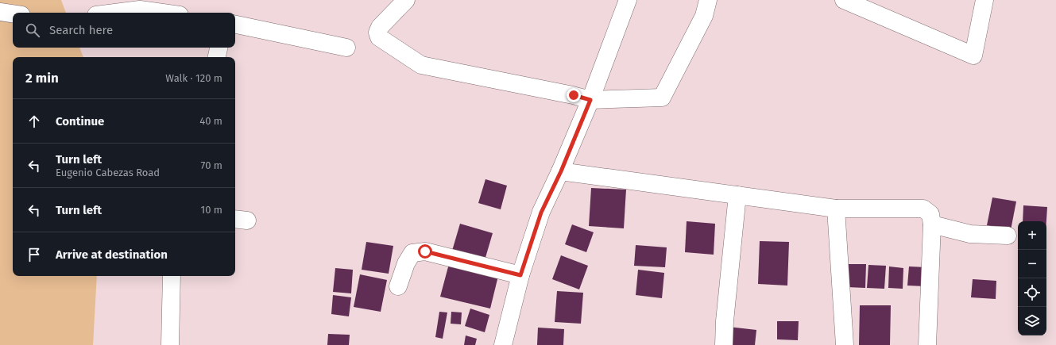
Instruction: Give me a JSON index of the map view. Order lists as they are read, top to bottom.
{
  "page": {
    "search": "Search here",
    "heading": ["2 min", "Walk · 120 m"],
    "list": [
      ["Continue", "40 m"],
      ["Turn left", "Eugenio Cabezas Road", "70 m"],
      ["Turn left", "10 m"],
      "Arrive at destination"
    ],
    "map_buttons": ["+", "−"]
  }
}
